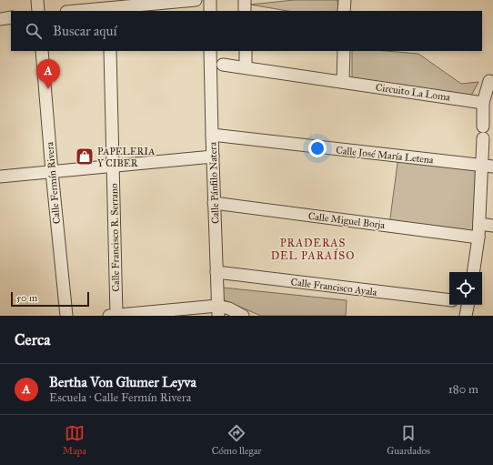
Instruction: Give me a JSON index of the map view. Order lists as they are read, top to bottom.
{
  "streets": {
    "street": [
      "Circuito La Loma",
      "Calle José María Letena",
      "Calle Fermín Rivera",
      "Calle Pánfilo Natera",
      "Calle Miguel Borja",
      "Calle Francisco R. Serrano",
      "Calle Francisco Ayala"
    ]
  },
  "crossings": [
    ["Calle José María Letena", "Calle Pánfilo Natera"],
    ["Calle Pánfilo Natera", "Calle Miguel Borja"],
    ["Calle Pánfilo Natera", "Calle Francisco Ayala"]
  ],
  "districts": ["PRADERAS DEL PARAÍSO"],
  "places": {
    "shop": ["PAPELERIA Y CIBER"]
  },
  "scale_bar": "50 m",
  "page": {
    "search": "Buscar aquí",
    "pins": "A",
    "scale": "50 m",
    "heading": "Cerca",
    "list": [
      {
        "mark": "A",
        "name": "Bertha Von Glumer Leyva",
        "note": "Escuela · Calle Fermín Rivera",
        "value": "180 m"
      }
    ],
    "nav": ["Mapa", "Cómo llegar", "Guardados"]
  }
}
